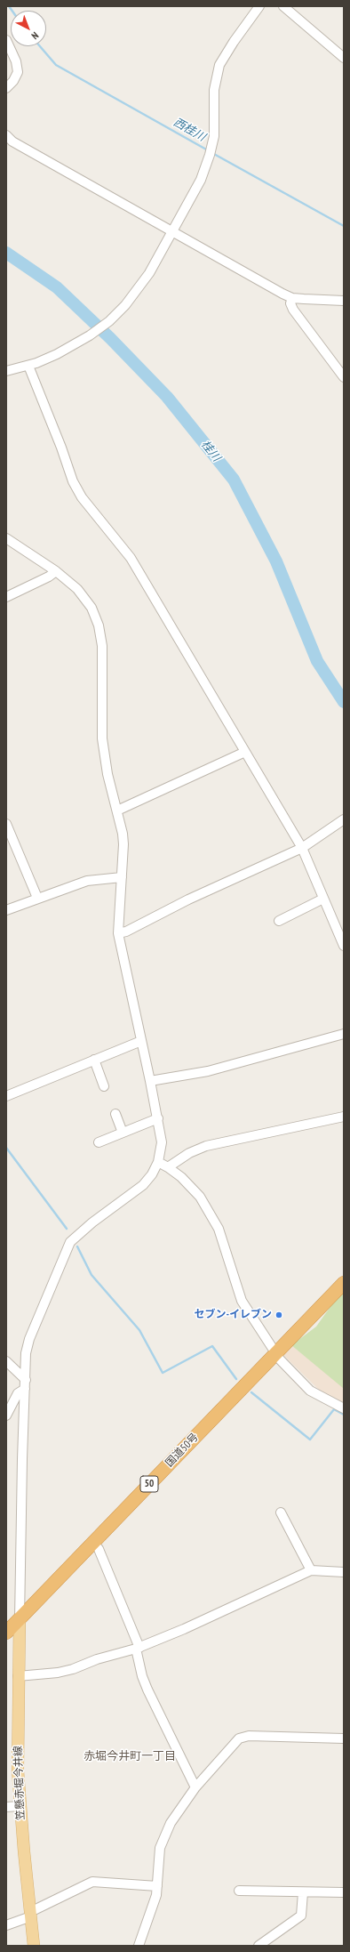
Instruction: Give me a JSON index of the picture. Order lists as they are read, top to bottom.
{
  "streets": {
    "highway": ["国道50号", "50"],
    "main road": ["笠懸赤堀今井線"]
  },
  "crossings": [
    ["国道50号", "笠懸赤堀今井線"]
  ],
  "districts": ["赤堀今井町一丁目"],
  "water": ["西桂川", "桂川"],
  "places": ["セブン-イレブン"],
  "north": "bottom right"
}
